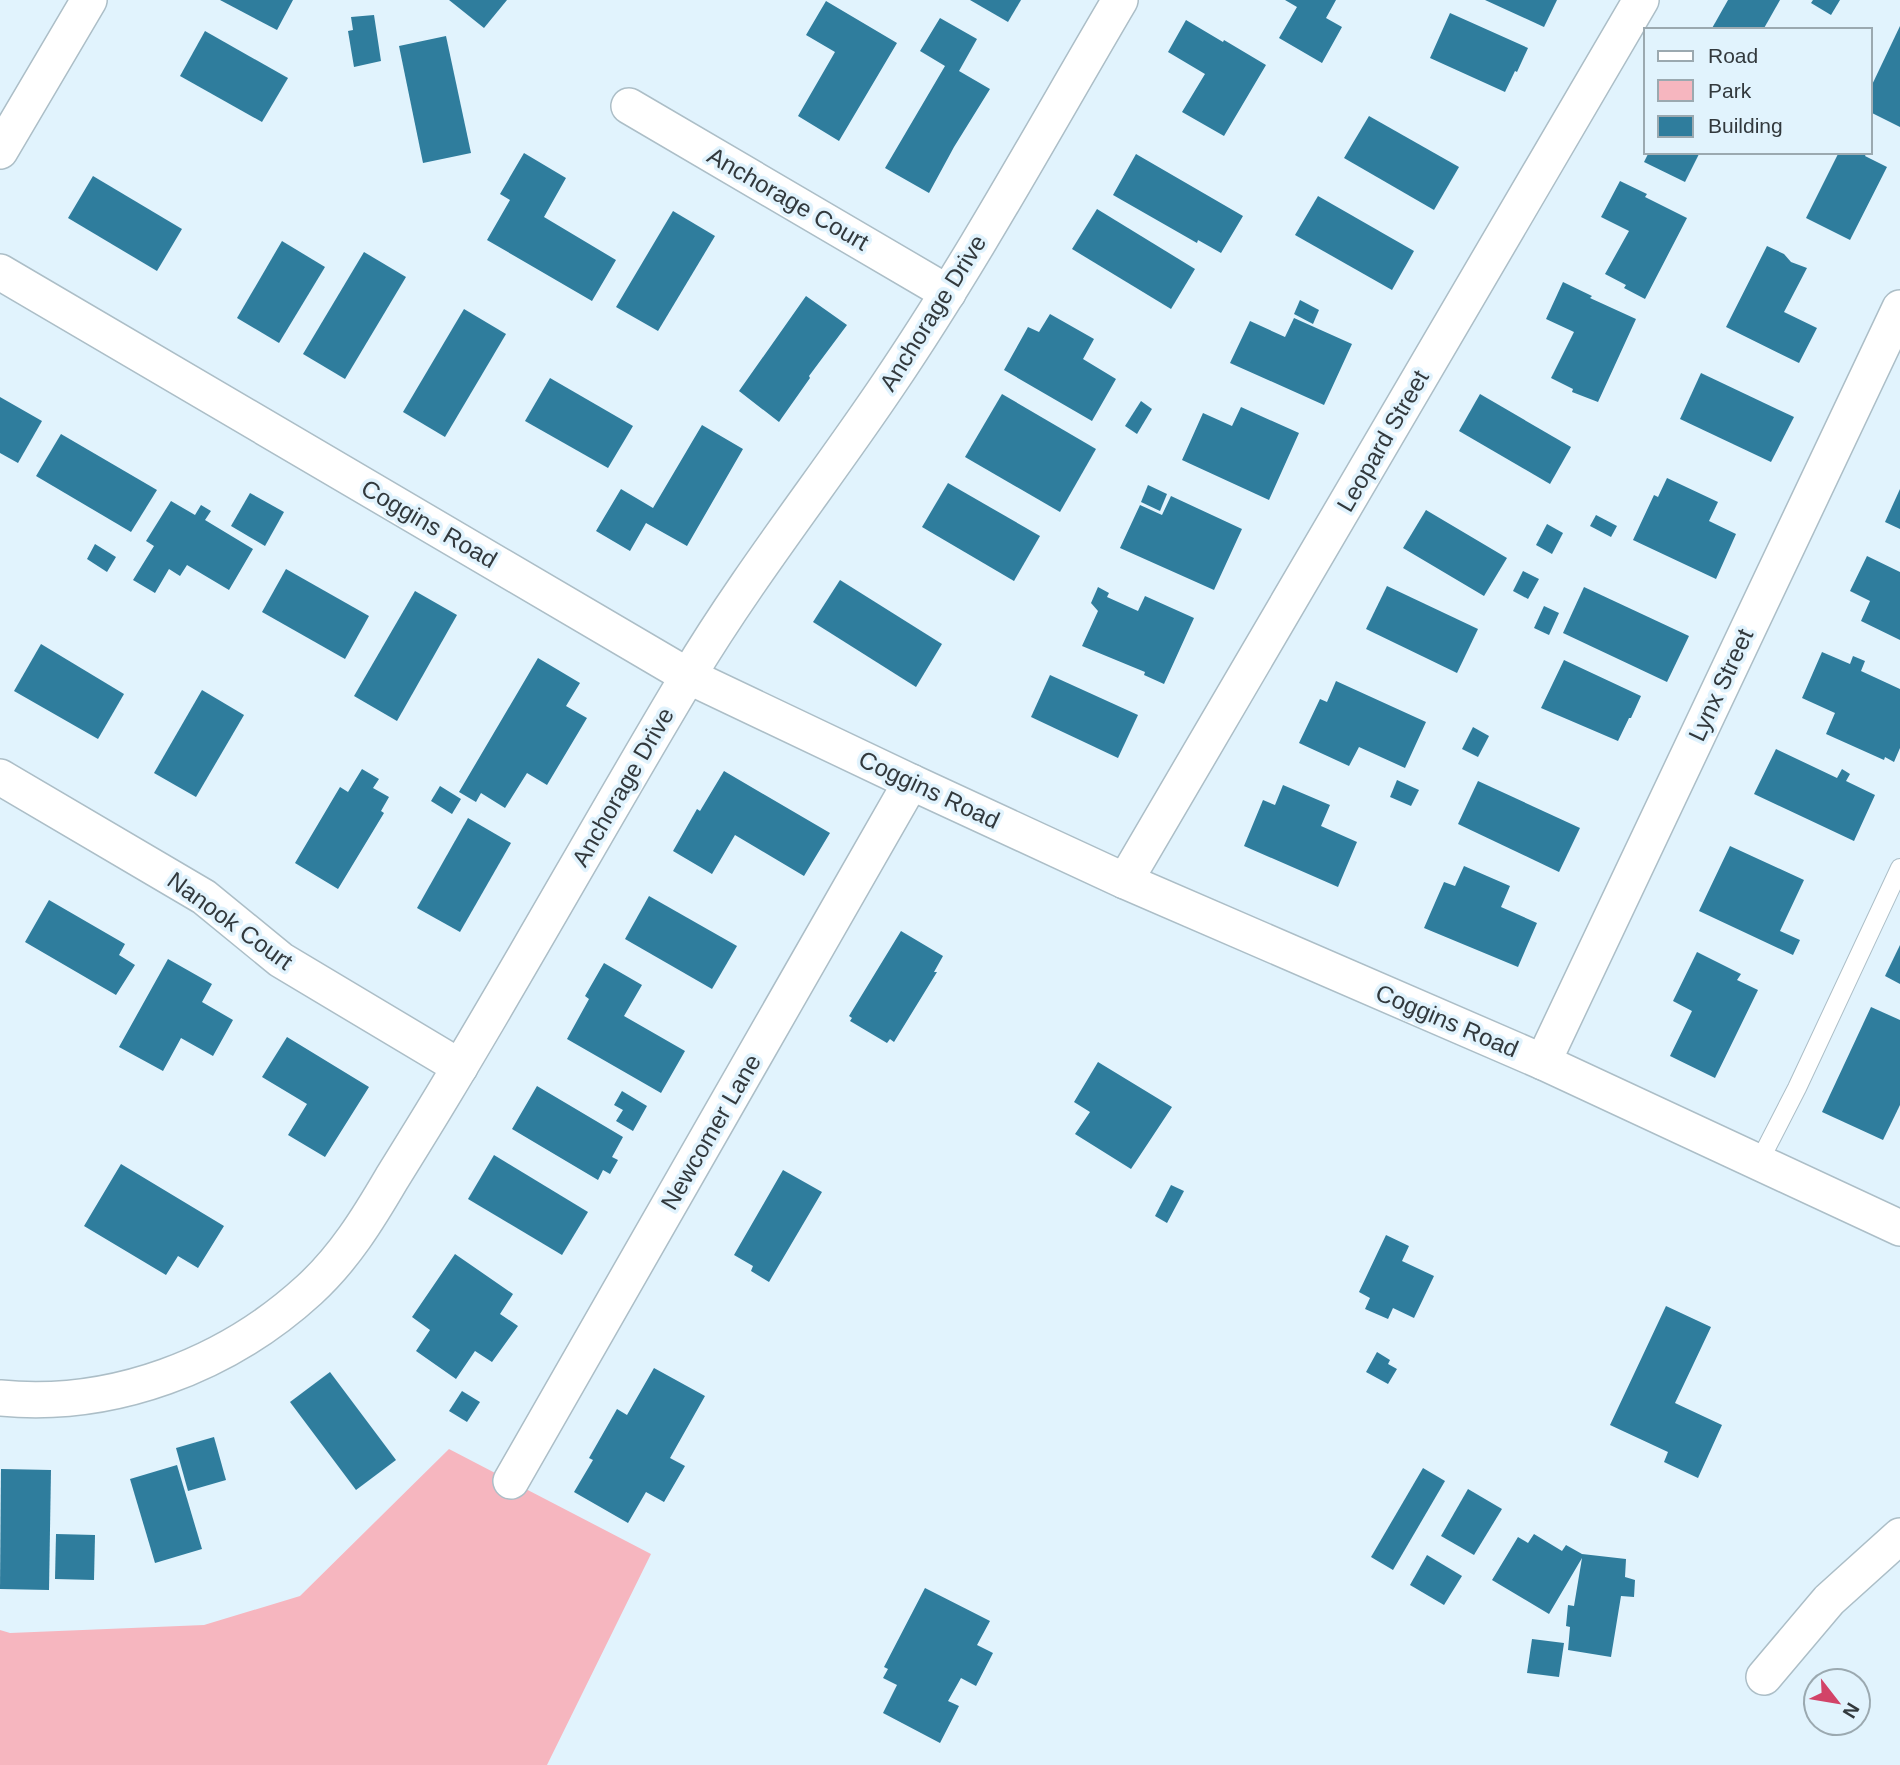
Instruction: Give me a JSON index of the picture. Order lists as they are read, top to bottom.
{
  "streets": {
    "street": [
      "Anchorage Court",
      "Anchorage Drive",
      "Leopard Street",
      "Coggins Road",
      "Lynx Street",
      "Nanook Court",
      "Newcomer Lane"
    ]
  },
  "crossings": [
    ["Anchorage Court", "Anchorage Drive"],
    ["Anchorage Drive", "Coggins Road"],
    ["Anchorage Drive", "Nanook Court"],
    ["Leopard Street", "Coggins Road"],
    ["Coggins Road", "Lynx Street"],
    ["Coggins Road", "Newcomer Lane"]
  ],
  "legend": ["Road", "Park", "Building"],
  "north": "bottom right"
}
